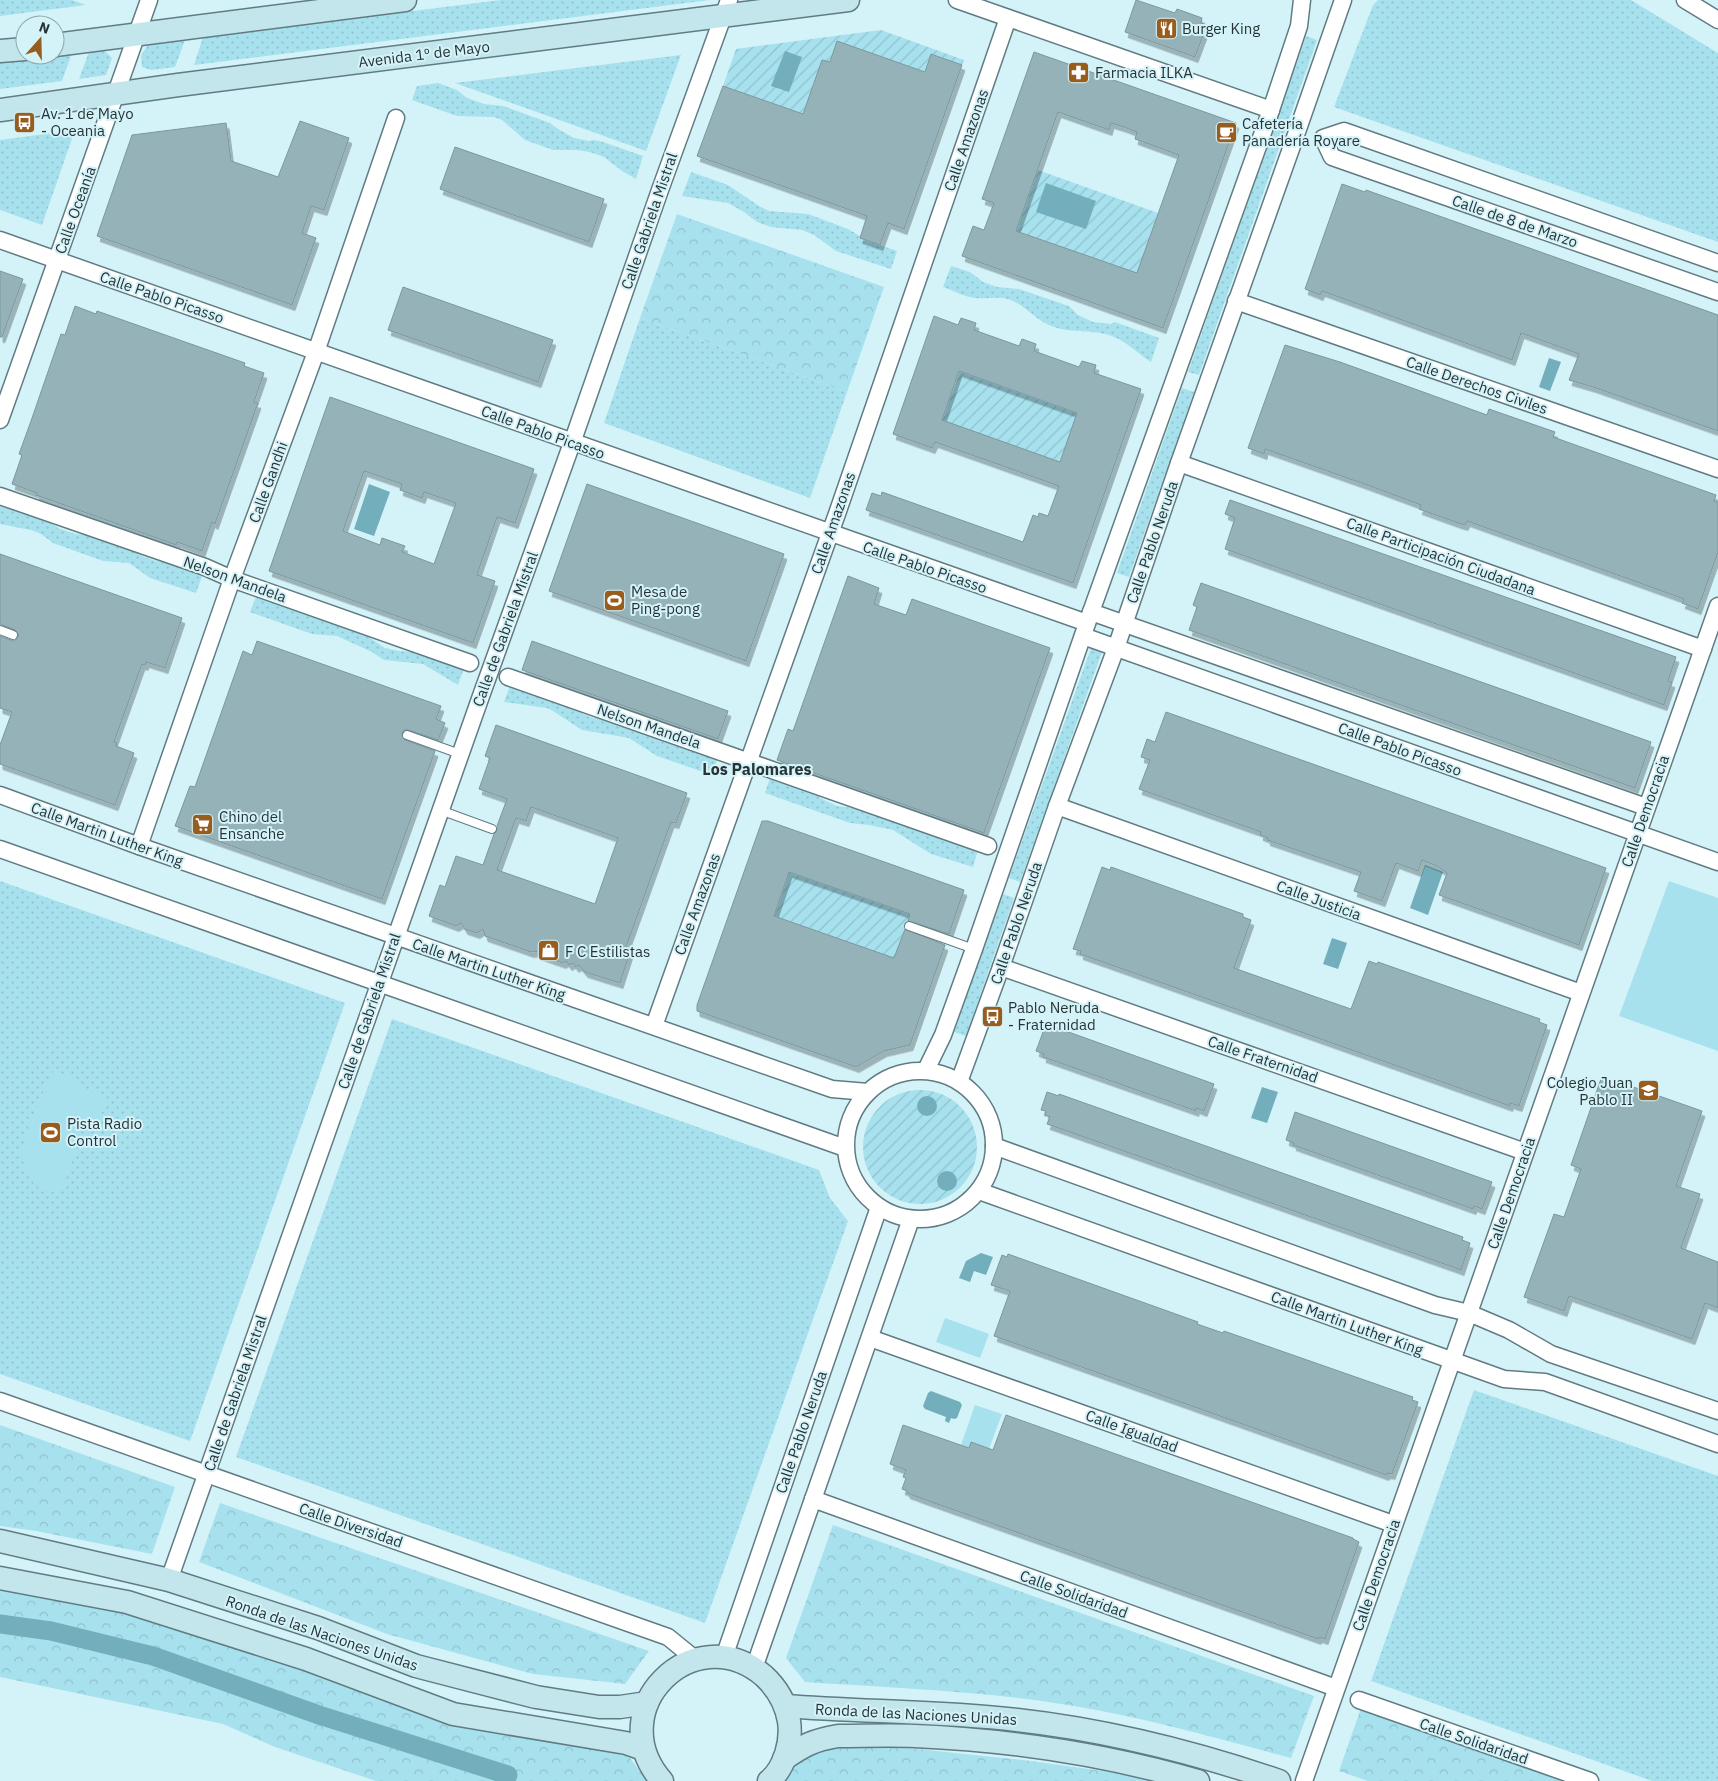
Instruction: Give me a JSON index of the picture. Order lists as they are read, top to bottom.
{
  "streets": {
    "street": [
      "Avenida 1º de Mayo",
      "Calle Amazonas",
      "Calle Oceanía",
      "Calle Gabriela Mistral",
      "Calle de 8 de Marzo",
      "Calle Pablo Picasso",
      "Calle Derechos Civiles",
      "Calle Gandhi",
      "Calle Pablo Neruda",
      "Calle Participación Ciudadana",
      "Nelson Mandela",
      "Calle de Gabriela Mistral",
      "Calle Democracia",
      "Calle Martin Luther King",
      "Calle Justicia",
      "Calle Fraternidad",
      "Calle Igualdad",
      "Calle Diversidad",
      "Calle Solidaridad",
      "Ronda de las Naciones Unidas"
    ]
  },
  "crossings": [
    ["Avenida 1º de Mayo", "Calle Oceanía"],
    ["Avenida 1º de Mayo", "Calle Gabriela Mistral"],
    ["Calle Amazonas", "Calle Pablo Picasso"],
    ["Calle Amazonas", "Nelson Mandela"],
    ["Calle Amazonas", "Calle Martin Luther King"],
    ["Calle Oceanía", "Calle Pablo Picasso"],
    ["Calle Gabriela Mistral", "Calle Pablo Picasso"],
    ["Calle Gabriela Mistral", "Calle de Gabriela Mistral"],
    ["Calle Pablo Picasso", "Calle Gandhi"],
    ["Calle Pablo Picasso", "Calle Pablo Neruda"],
    ["Calle Pablo Picasso", "Calle de Gabriela Mistral"],
    ["Calle Pablo Picasso", "Calle Democracia"],
    ["Calle Derechos Civiles", "Calle Pablo Neruda"],
    ["Calle Gandhi", "Nelson Mandela"],
    ["Calle Gandhi", "Calle Martin Luther King"],
    ["Calle Pablo Neruda", "Calle Participación Ciudadana"],
    ["Calle Pablo Neruda", "Calle Martin Luther King"],
    ["Calle Pablo Neruda", "Calle Justicia"],
    ["Calle Pablo Neruda", "Calle Fraternidad"],
    ["Calle Pablo Neruda", "Ronda de las Naciones Unidas"],
    ["Calle Participación Ciudadana", "Calle Democracia"],
    ["Calle de Gabriela Mistral", "Calle Martin Luther King"],
    ["Calle de Gabriela Mistral", "Calle Diversidad"],
    ["Calle de Gabriela Mistral", "Ronda de las Naciones Unidas"],
    ["Calle Democracia", "Calle Martin Luther King"],
    ["Calle Democracia", "Calle Justicia"],
    ["Calle Democracia", "Calle Fraternidad"],
    ["Calle Democracia", "Calle Igualdad"],
    ["Calle Democracia", "Calle Solidaridad"],
    ["Calle Diversidad", "Ronda de las Naciones Unidas"]
  ],
  "districts": ["Los Palomares"],
  "places": {
    "restaurant": ["Burger King"],
    "pharmacy": ["Farmacia ILKA"],
    "bus stop": ["Av. 1 de Mayo - Oceania", "Pablo Neruda - Fraternidad"],
    "cafe": ["Cafetería Panadería Royare"],
    "sports": ["Mesa de Ping-pong", "Pista Radio Control"],
    "supermarket": ["Chino del Ensanche"],
    "shop": ["F C Estilistas"],
    "school or university": ["Colegio Juan Pablo II"]
  },
  "north": "top"
}
